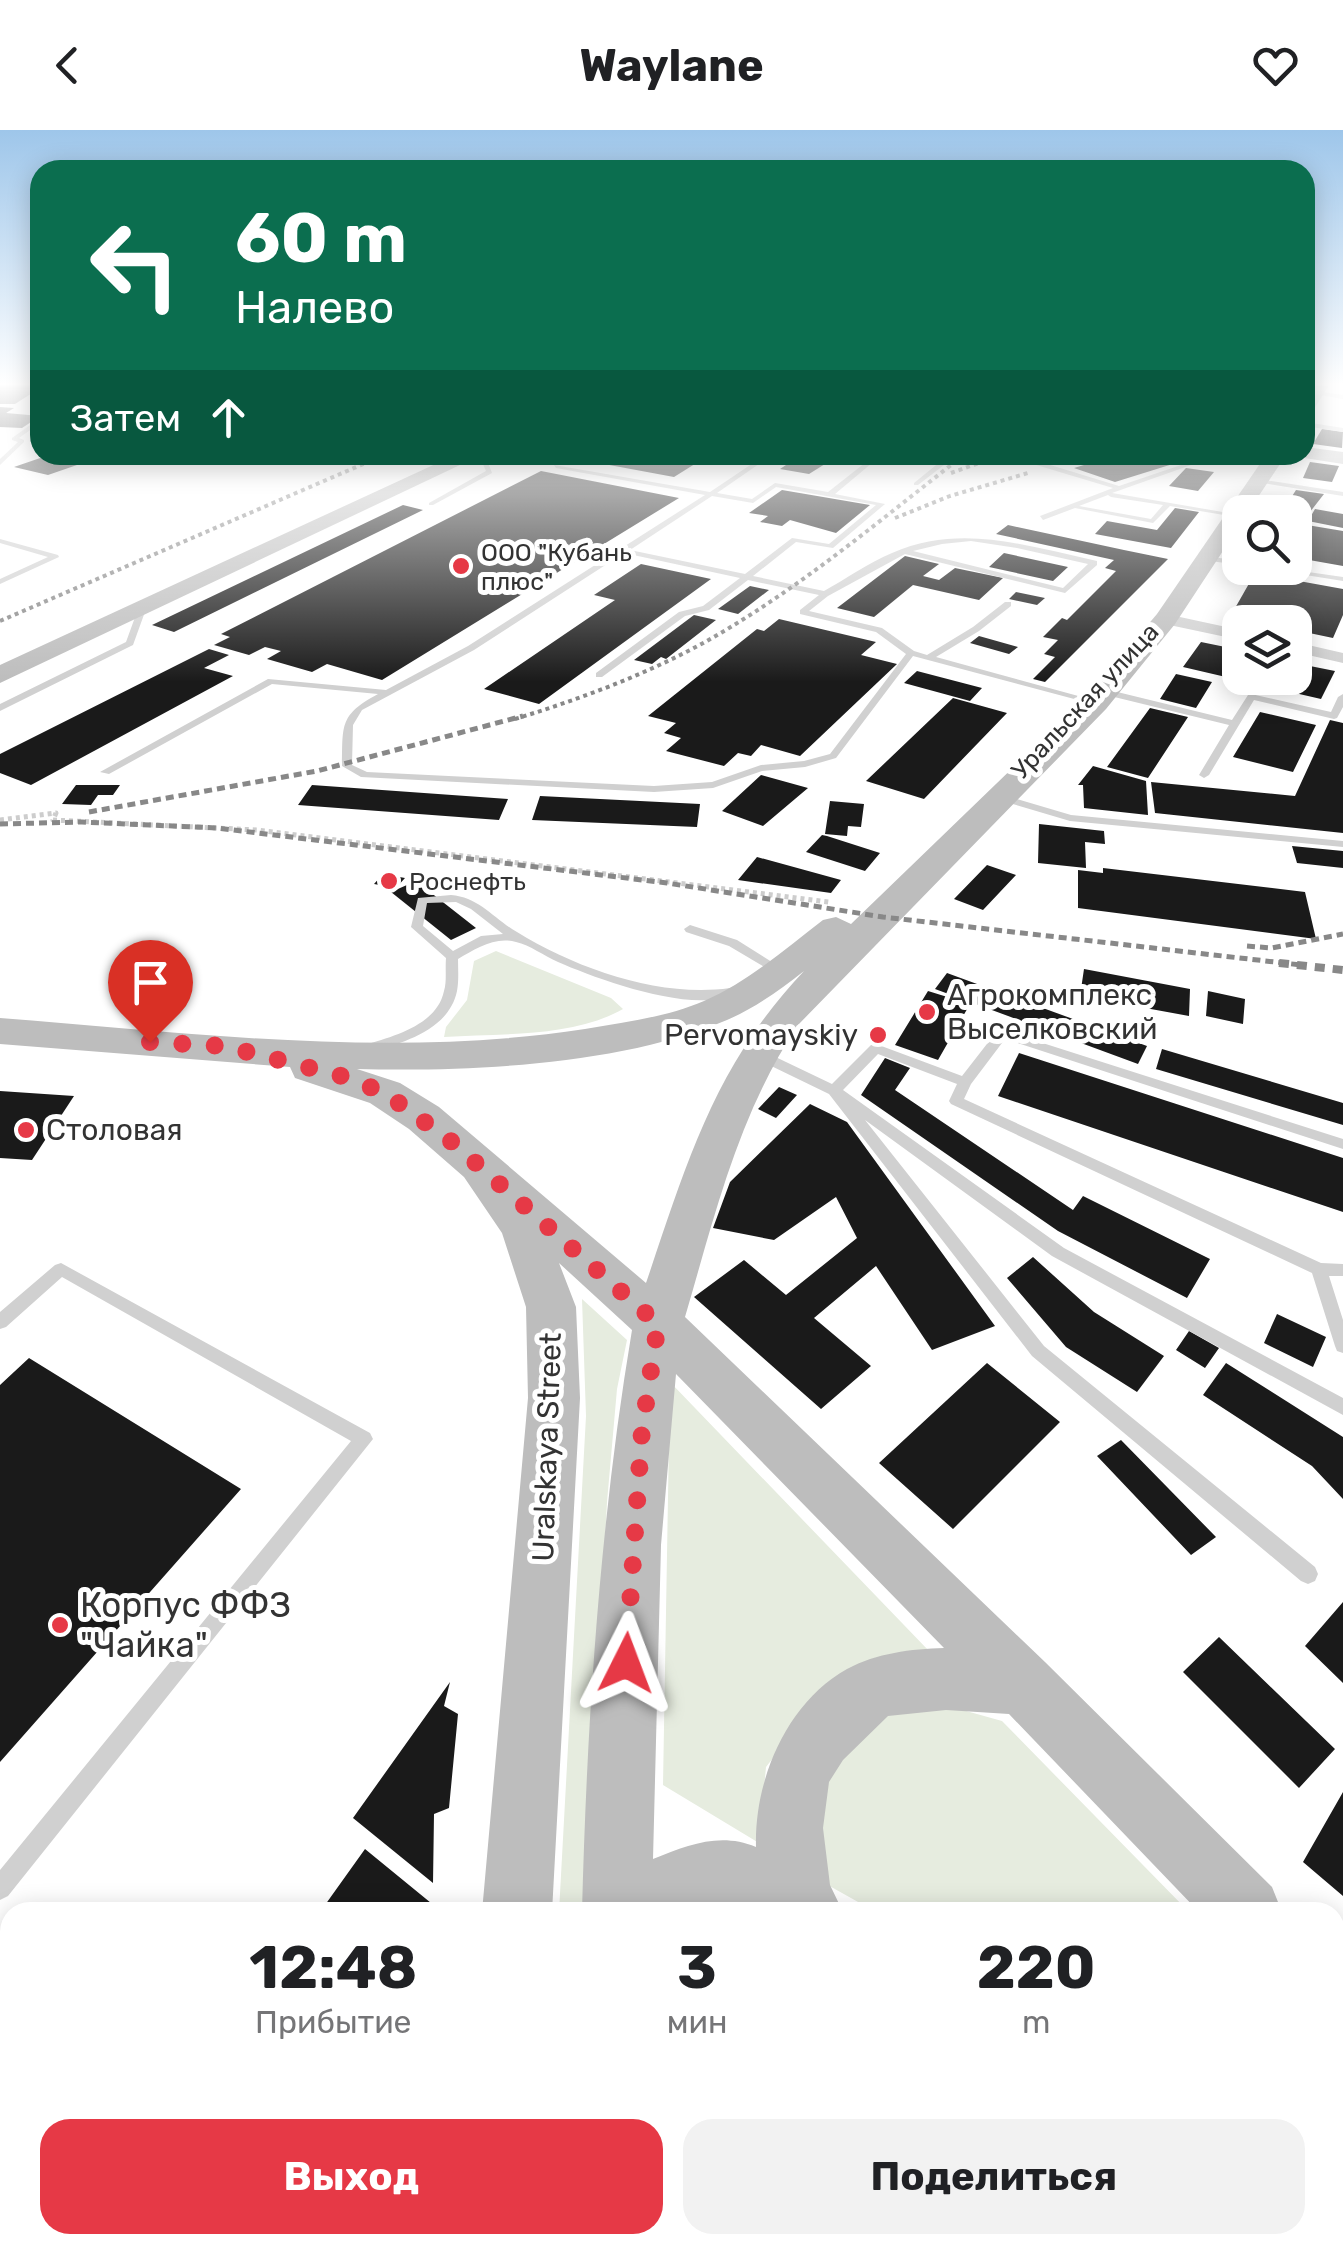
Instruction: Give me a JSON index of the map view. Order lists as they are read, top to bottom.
{
  "streets": {
    "main road": ["Уральская улица", "Uralskaya Street"]
  },
  "places": [
    "ООО \"Кубань плюс\"",
    "Роснефть",
    "Агрокомплекс Выселковский",
    "Pervomayskiy",
    "Столовая",
    "Корпус ФФЗ \"Чайка\""
  ],
  "page": {
    "header": "Waylane",
    "turn": ["60 m", "Налево"],
    "then": "Затем",
    "eta": [
      "12:48",
      "Прибытие",
      "3",
      "мин",
      "220",
      "m"
    ],
    "buttons": ["Выход", "Поделиться"]
  }
}
